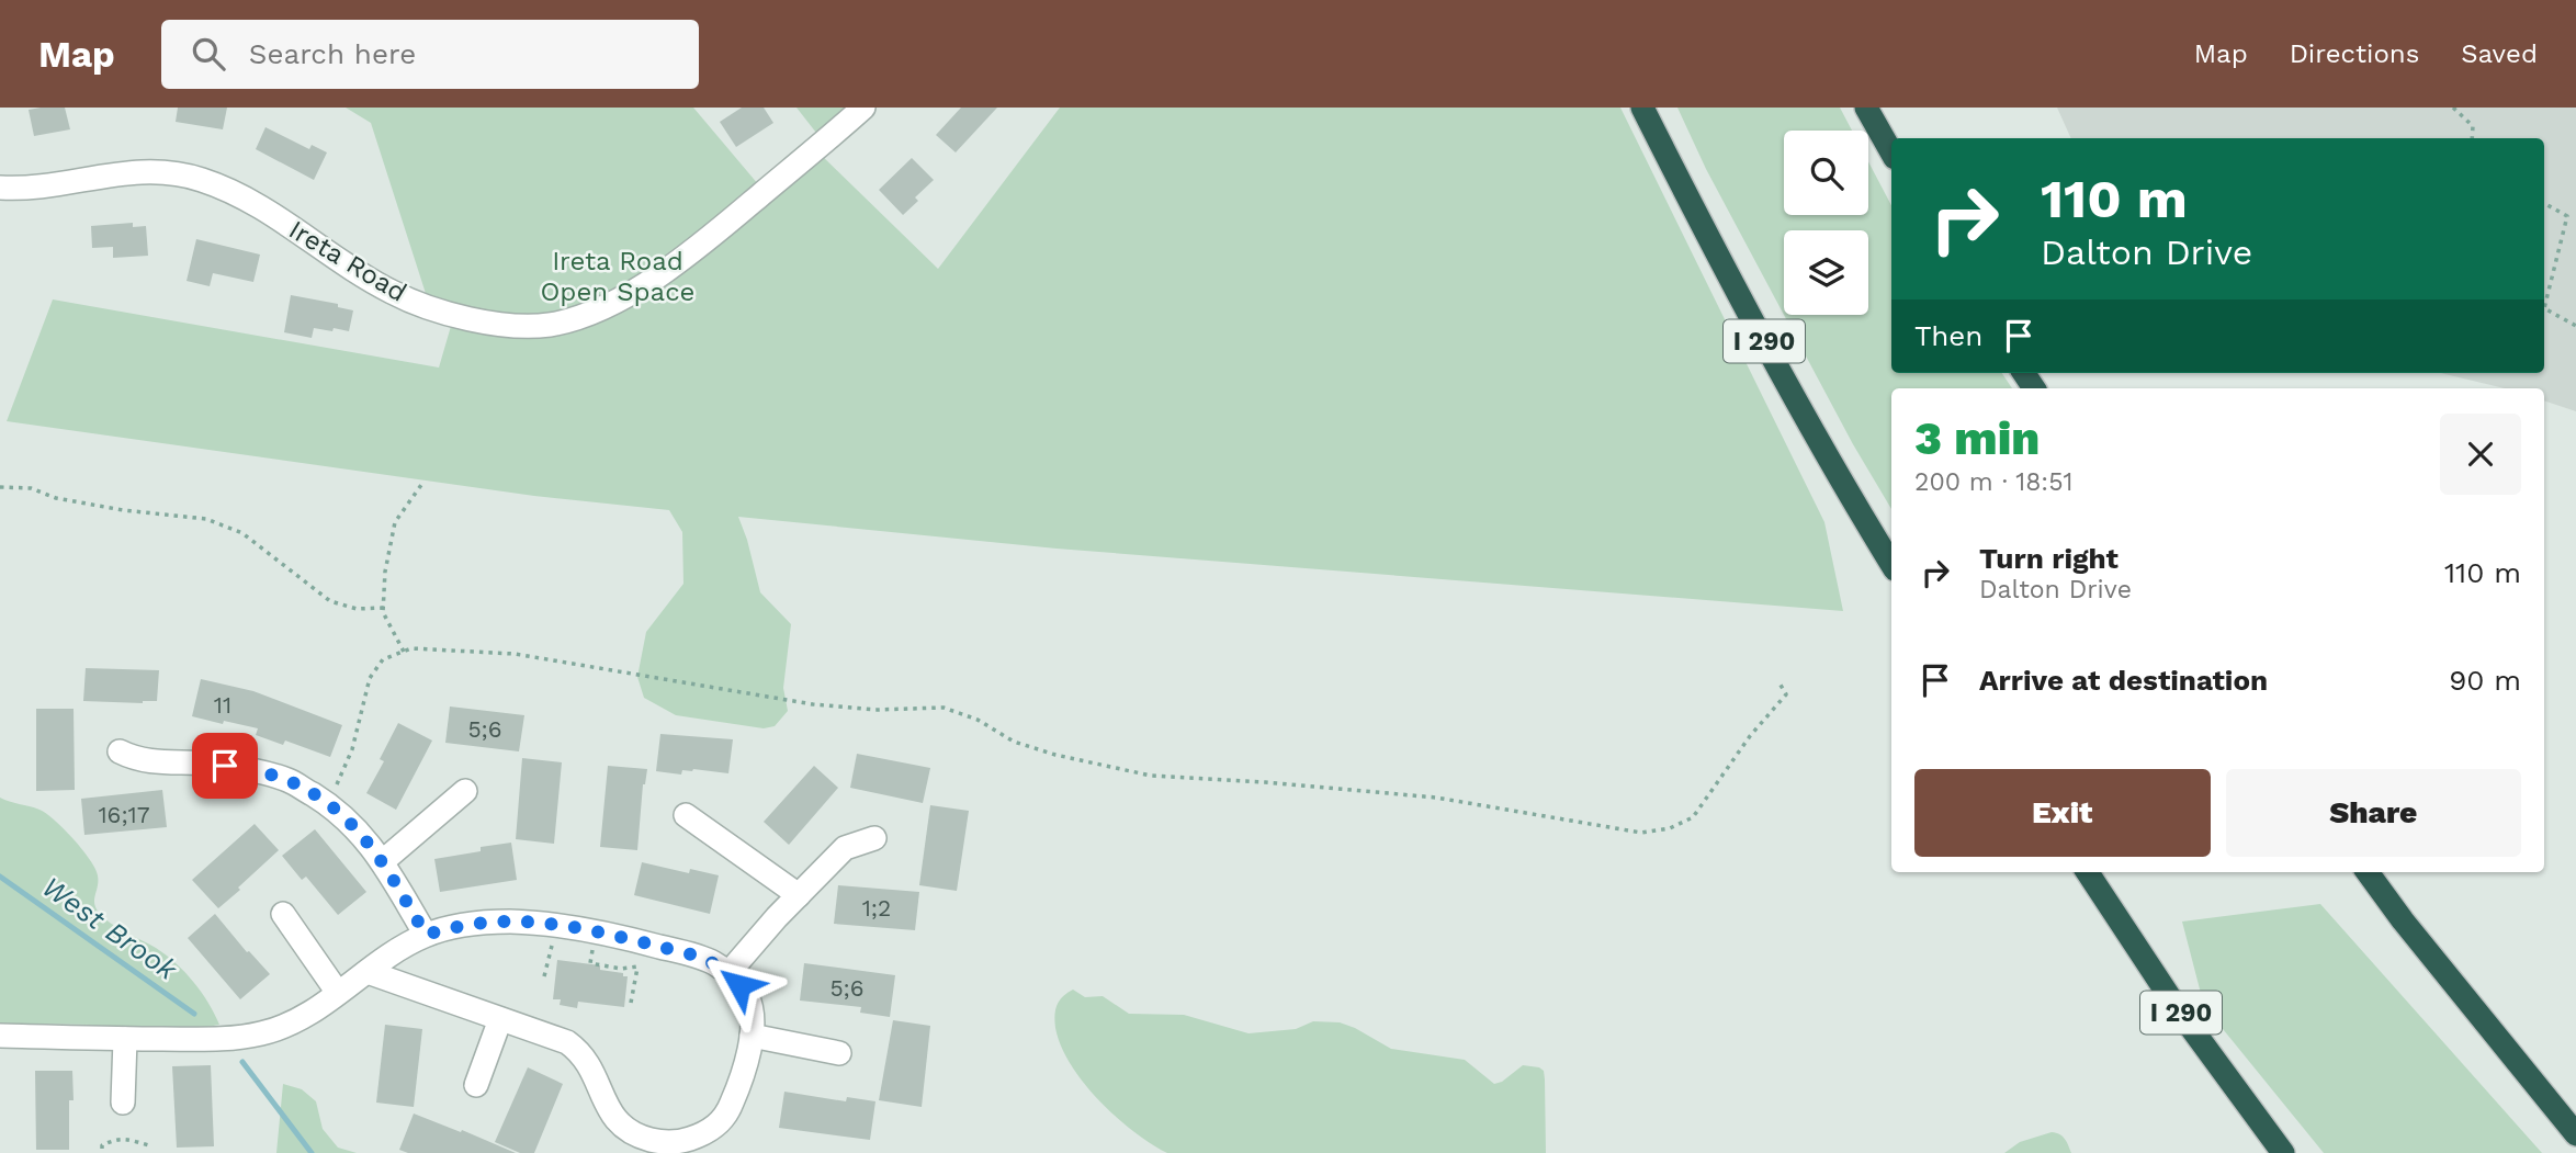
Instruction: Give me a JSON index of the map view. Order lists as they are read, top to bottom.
{
  "streets": {
    "highway": ["I 290"],
    "street": ["Ireta Road"]
  },
  "water": ["West Brook"],
  "parks": ["Ireta Road Open Space"],
  "house_numbers": [
    "11",
    "5;6",
    "16;17",
    "1;2",
    "5;6"
  ],
  "page": {
    "header": "Map",
    "search": "Search here",
    "nav": ["Map", "Directions", "Saved"],
    "turn": ["110 m", "Dalton Drive"],
    "then": "Then",
    "heading": ["3 min", "200 m · 18:51"],
    "list": [
      {
        "name": "Turn right",
        "note": "Dalton Drive",
        "value": "110 m"
      },
      {
        "name": "Arrive at destination",
        "value": "90 m"
      }
    ],
    "buttons": ["Exit", "Share"]
  }
}
